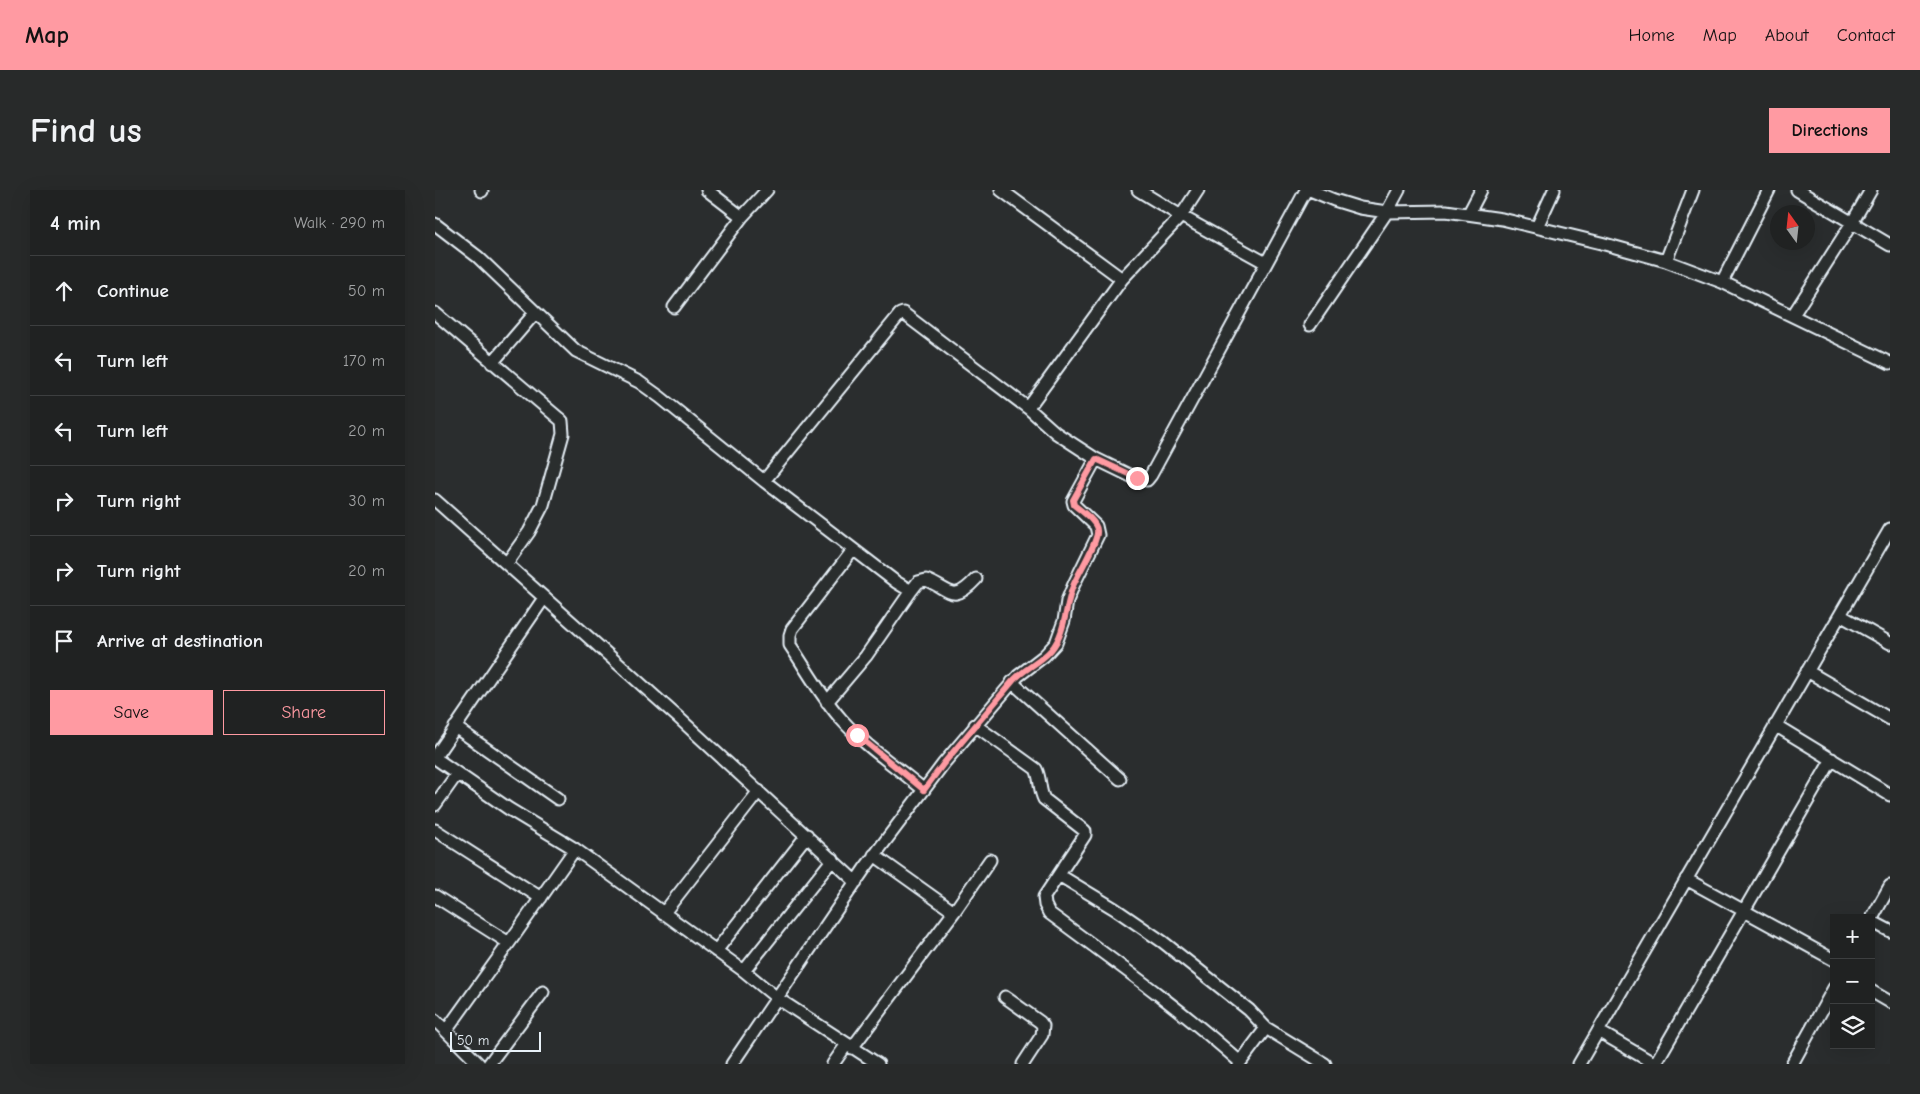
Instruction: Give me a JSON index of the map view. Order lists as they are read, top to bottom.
{
  "scale_bar": "50 m",
  "north": "top",
  "page": {
    "header": "Map",
    "nav": [
      "Home",
      "Map",
      "About",
      "Contact"
    ],
    "buttons": [
      "Directions",
      ["Save", "Share"]
    ],
    "title": "Find us",
    "heading": ["4 min", "Walk · 290 m"],
    "list": [
      ["Continue", "50 m"],
      ["Turn left", "170 m"],
      ["Turn left", "20 m"],
      ["Turn right", "30 m"],
      ["Turn right", "20 m"],
      "Arrive at destination"
    ],
    "map_buttons": ["+", "−"],
    "scale": "50 m"
  }
}
